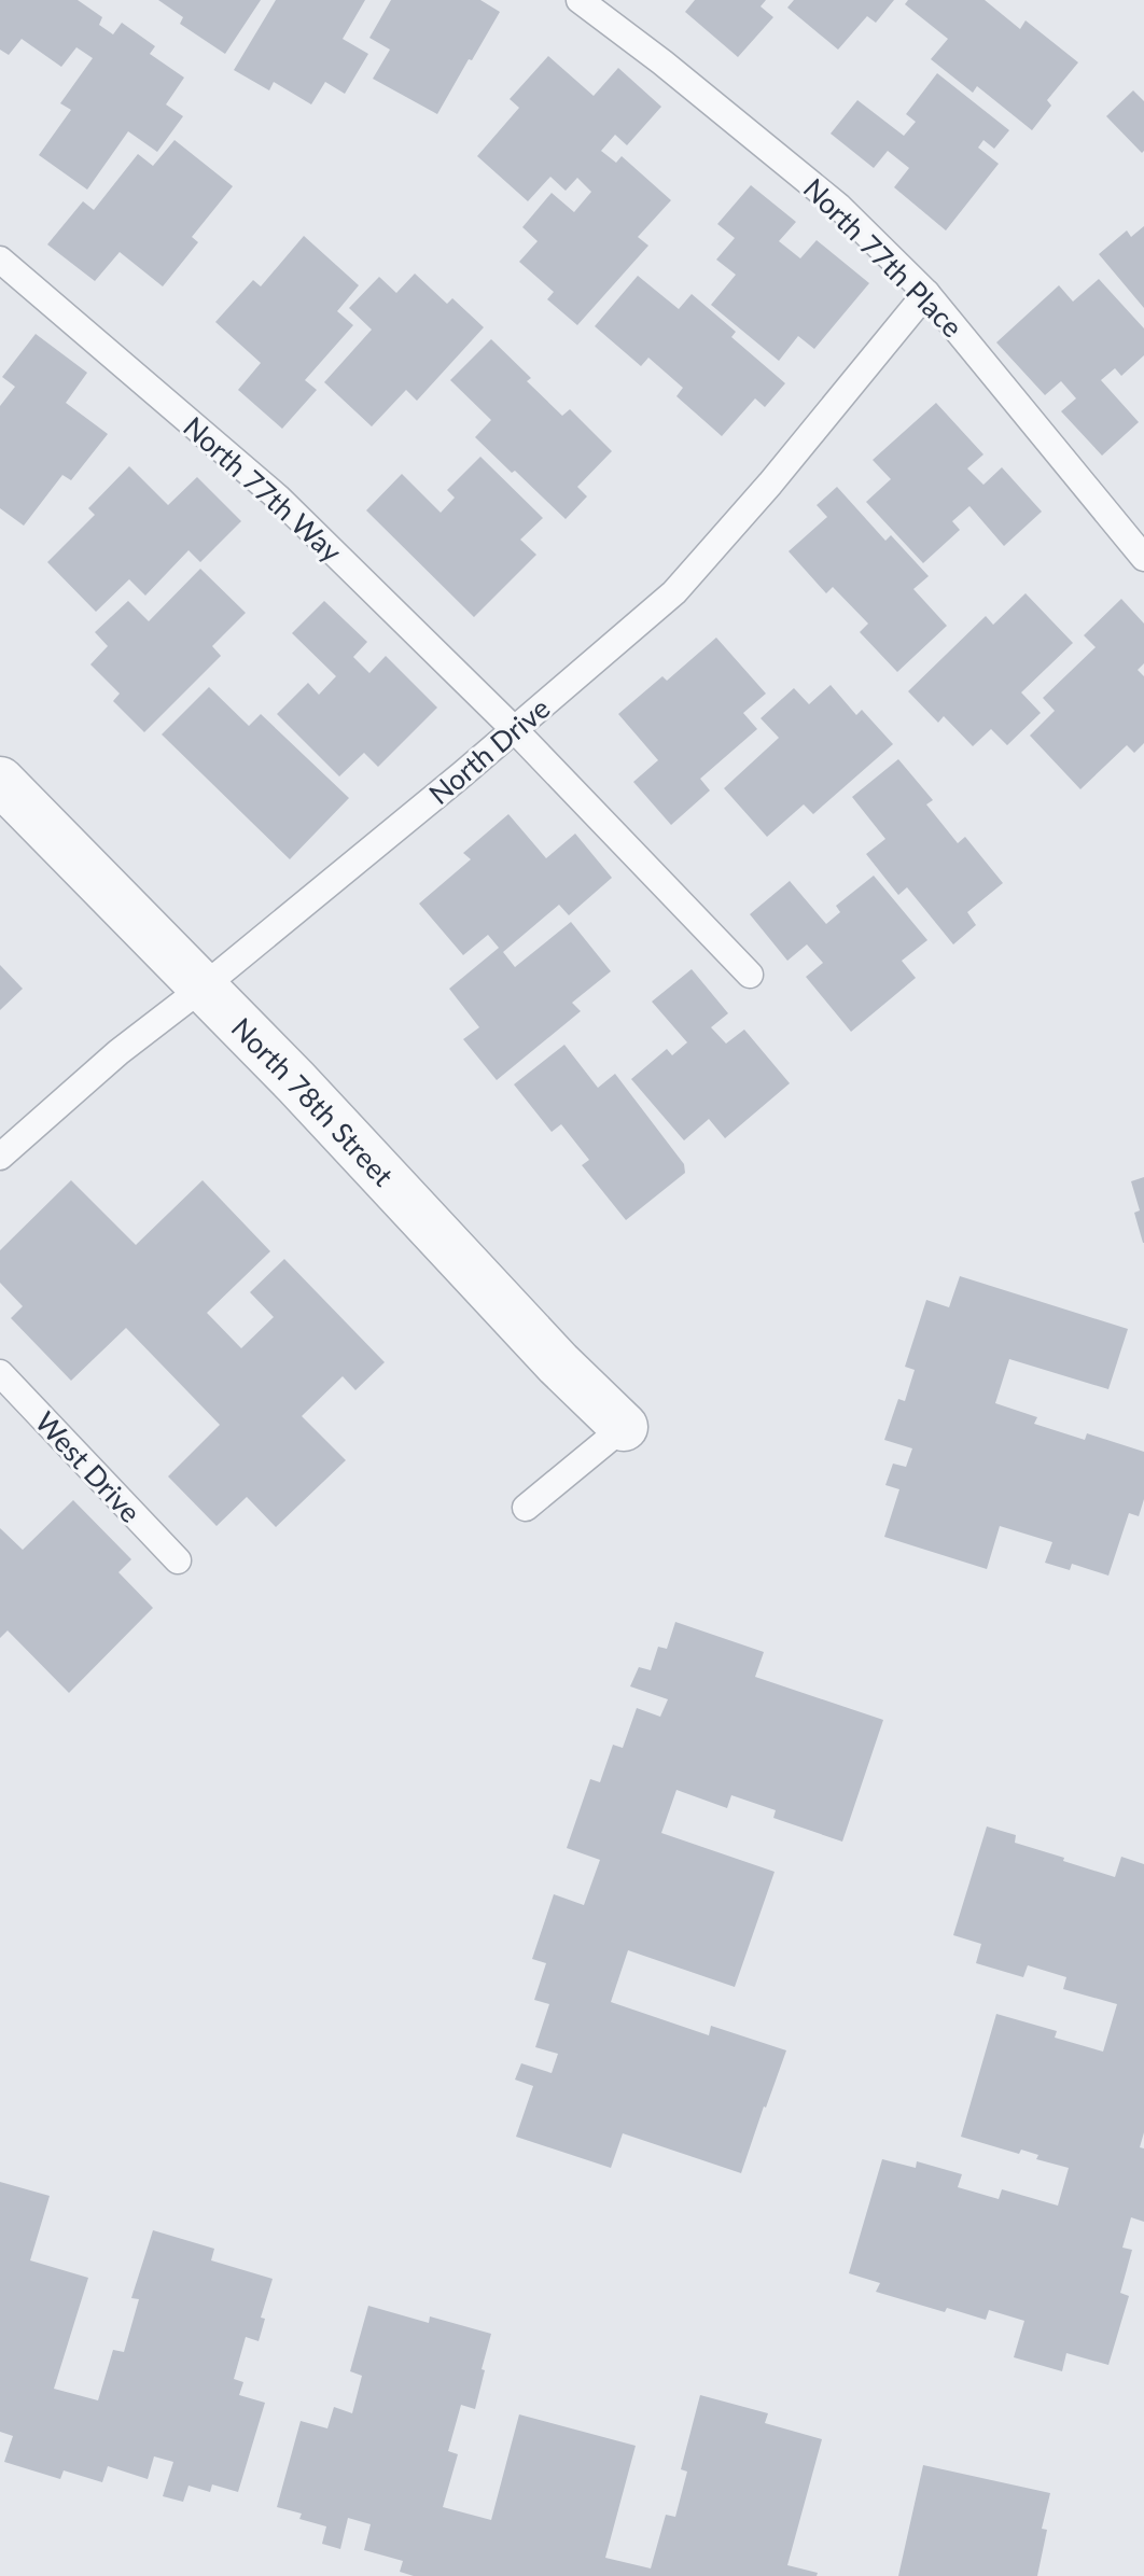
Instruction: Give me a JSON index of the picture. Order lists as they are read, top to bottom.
{
  "streets": {
    "street": ["North 78th Street"],
    "lane": [
      "North 77th Place",
      "North 77th Way",
      "North Drive",
      "West Drive"
    ]
  },
  "crossings": [
    ["North 77th Place", "North Drive"],
    ["North 77th Way", "North Drive"],
    ["North Drive", "North 78th Street"]
  ]
}
